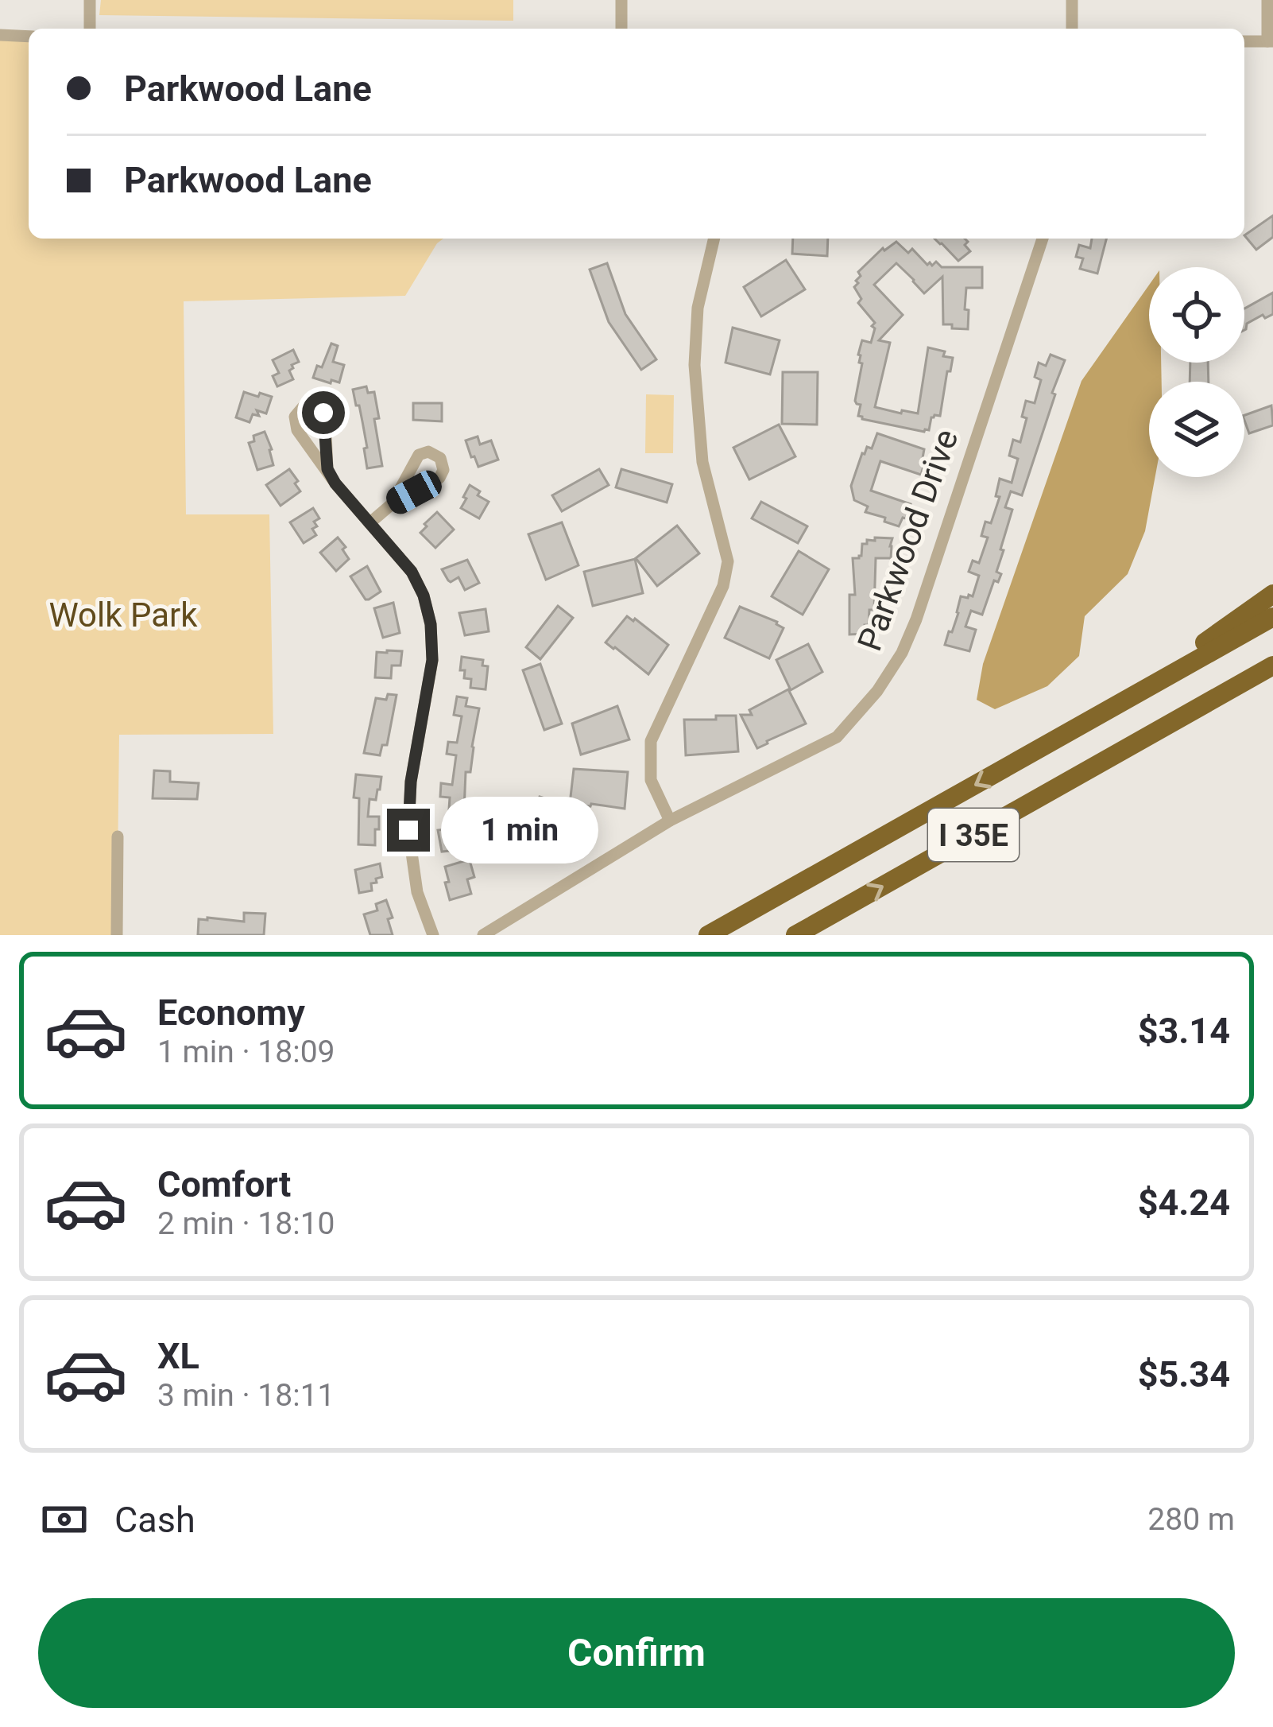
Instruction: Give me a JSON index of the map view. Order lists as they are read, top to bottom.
{
  "streets": {
    "highway": ["I 35E"],
    "street": ["Parkwood Drive"]
  },
  "parks": ["Wolk Park"],
  "page": {
    "banner": ["Parkwood Lane", "Parkwood Lane"],
    "bubble": "1 min",
    "list": [
      {
        "name": "Economy",
        "note": "1 min · 18:09",
        "value": "$3.14"
      },
      {
        "name": "Comfort",
        "note": "2 min · 18:10",
        "value": "$4.24"
      },
      {
        "name": "XL",
        "note": "3 min · 18:11",
        "value": "$5.34"
      }
    ],
    "pay": ["Cash", "280 m"],
    "buttons": "Confirm"
  }
}
